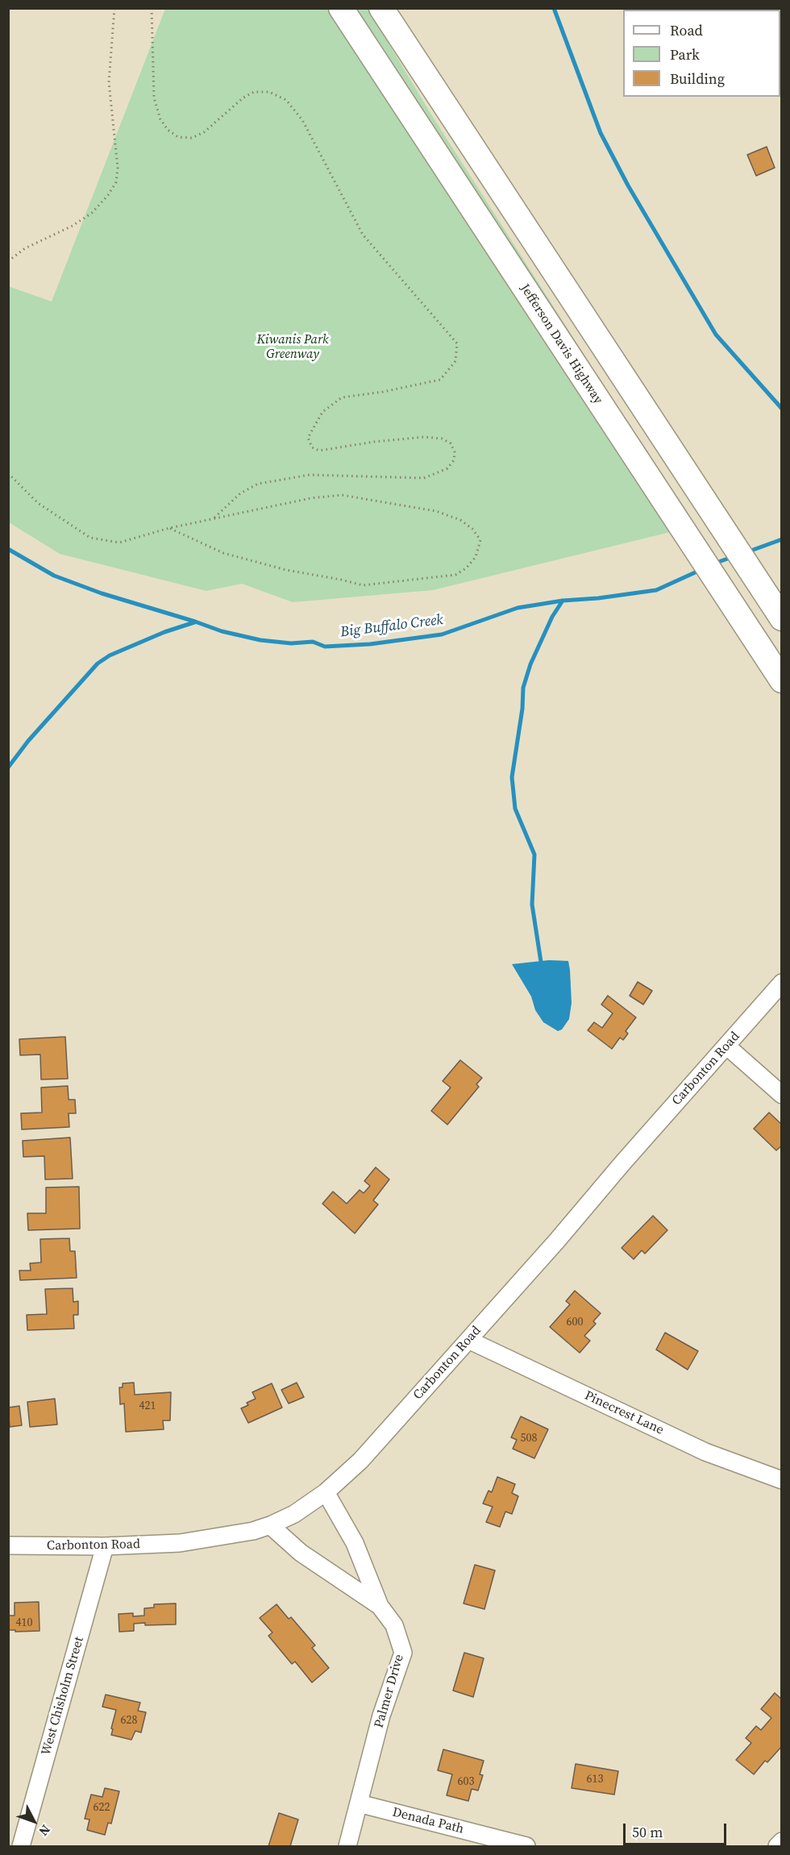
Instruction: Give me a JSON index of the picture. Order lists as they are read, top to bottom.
{
  "streets": {
    "highway": ["Jefferson Davis Highway"],
    "street": [
      "Carbonton Road",
      "Pinecrest Lane",
      "Palmer Drive",
      "West Chisholm Street",
      "Denada Path"
    ]
  },
  "crossings": [
    ["Carbonton Road", "Pinecrest Lane"],
    ["Carbonton Road", "Palmer Drive"],
    ["Carbonton Road", "West Chisholm Street"],
    ["Palmer Drive", "Denada Path"]
  ],
  "water": ["Big Buffalo Creek"],
  "parks": ["Kiwanis Park Greenway"],
  "house_numbers": [
    "600",
    "421",
    "508",
    "410",
    "628",
    "613",
    "603",
    "622"
  ],
  "legend": ["Road", "Park", "Building"],
  "scale_bar": "50 m",
  "north": "bottom right"
}
